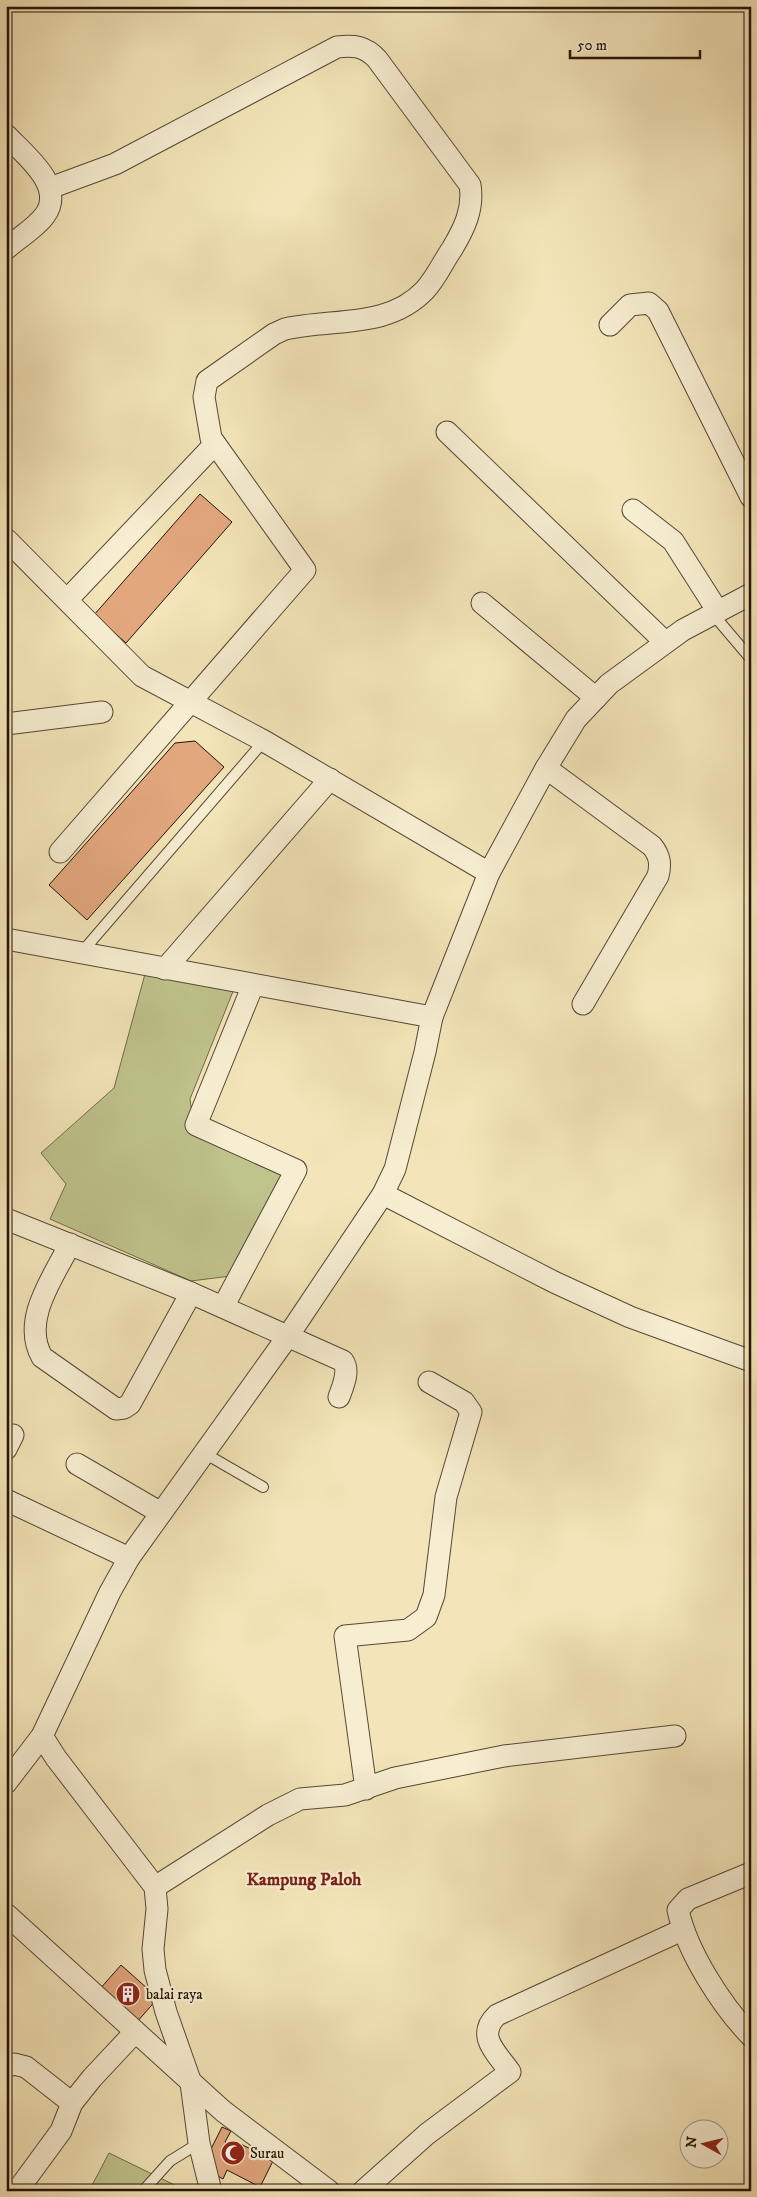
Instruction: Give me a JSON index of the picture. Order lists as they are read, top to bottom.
{
  "districts": ["Kampung Paloh"],
  "places": {
    "building": ["balai raya"],
    "mosque": ["Surau"]
  },
  "scale_bar": "50 m",
  "north": "left"
}
